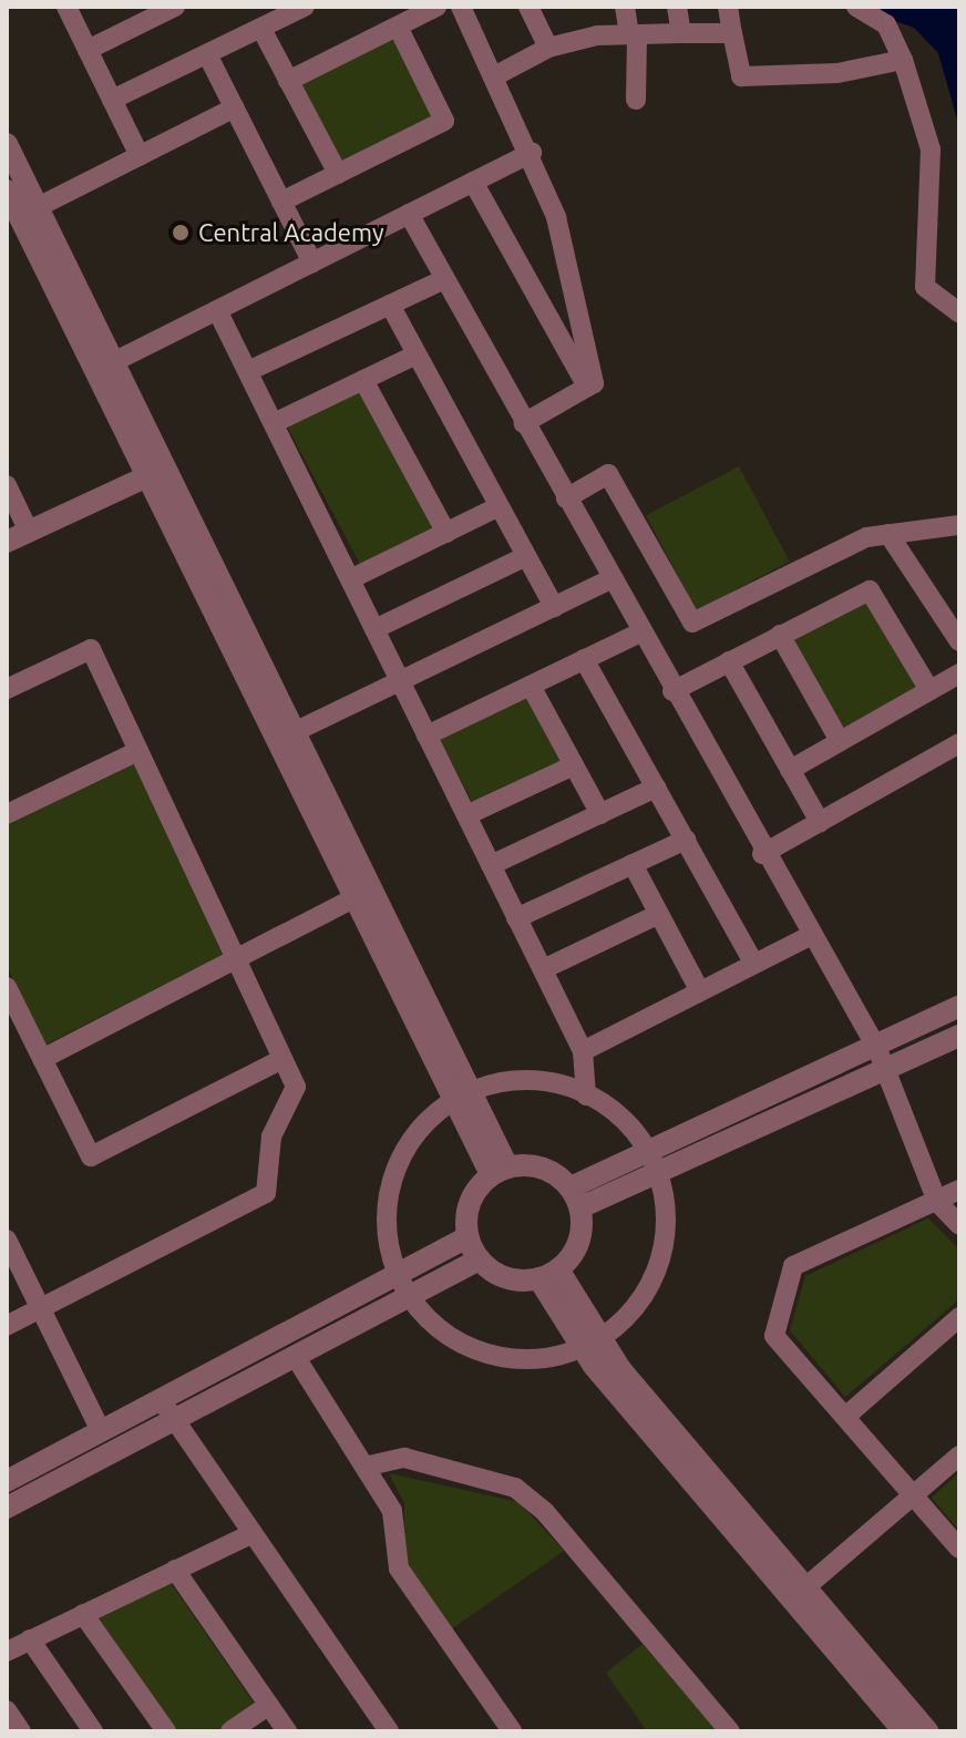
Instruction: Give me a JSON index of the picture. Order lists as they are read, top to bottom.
{
  "places": ["Central Academy"]
}
